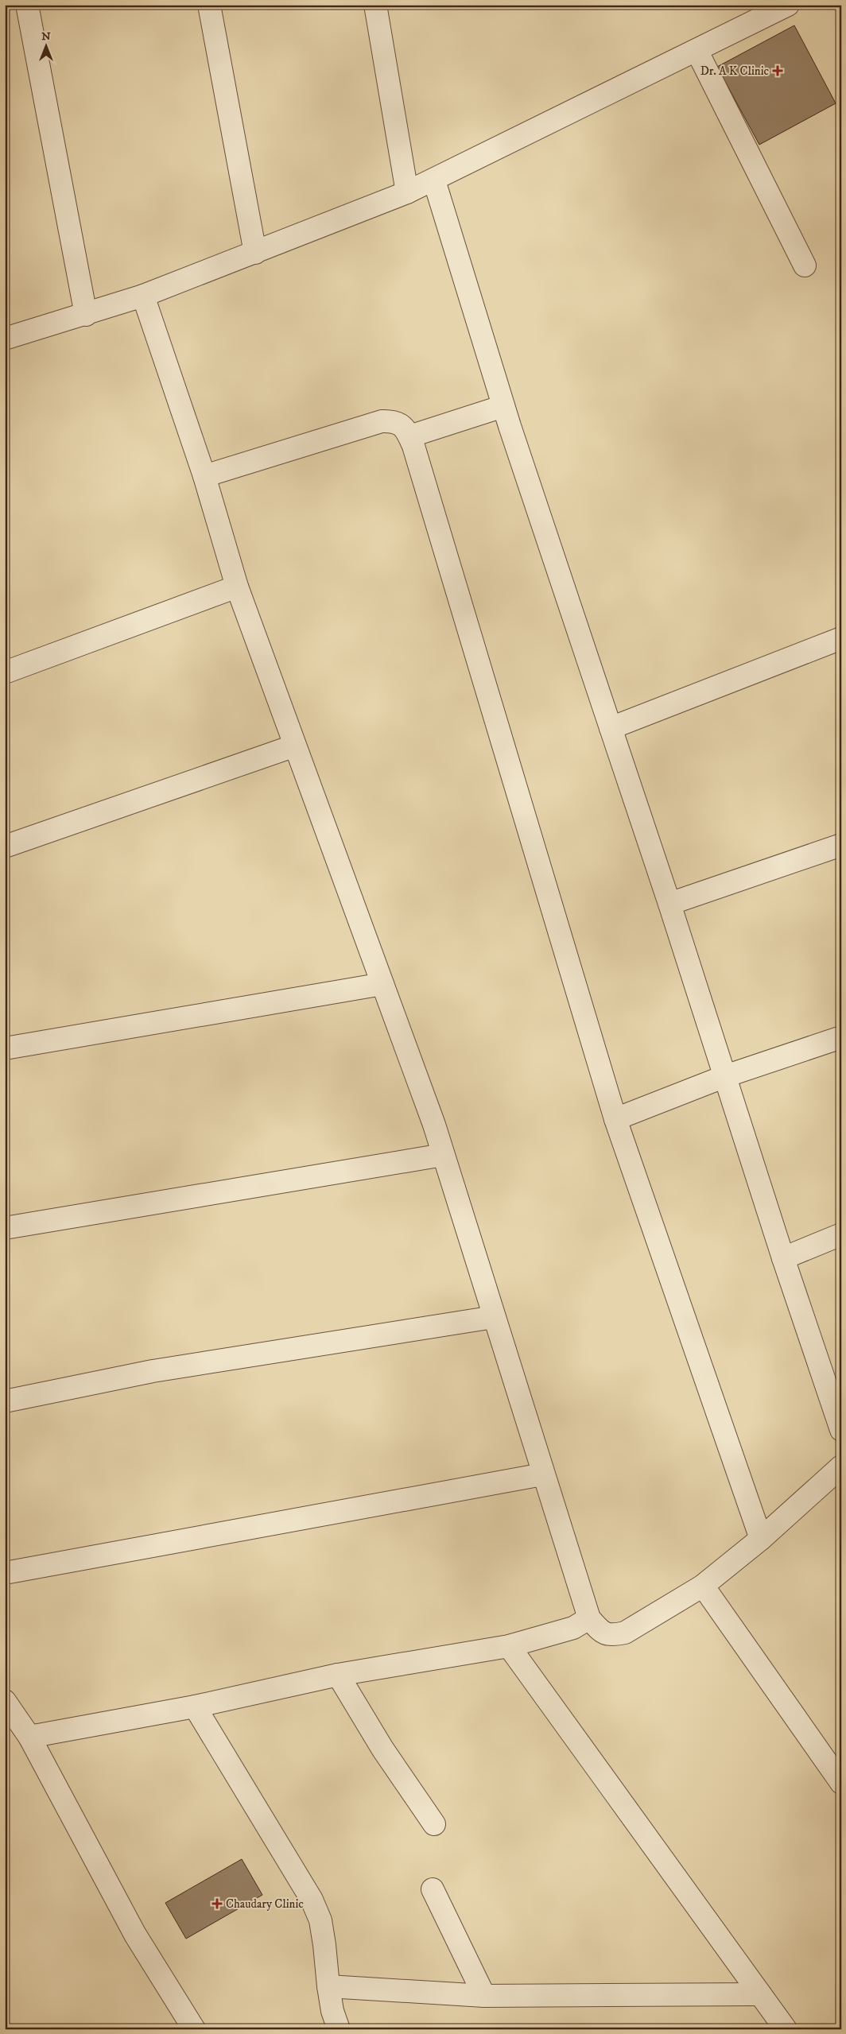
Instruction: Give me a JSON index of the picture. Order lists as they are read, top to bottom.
{
  "places": {
    "health": ["Dr. A K Clinic", "Chaudary Clinic"]
  },
  "north": "top"
}
